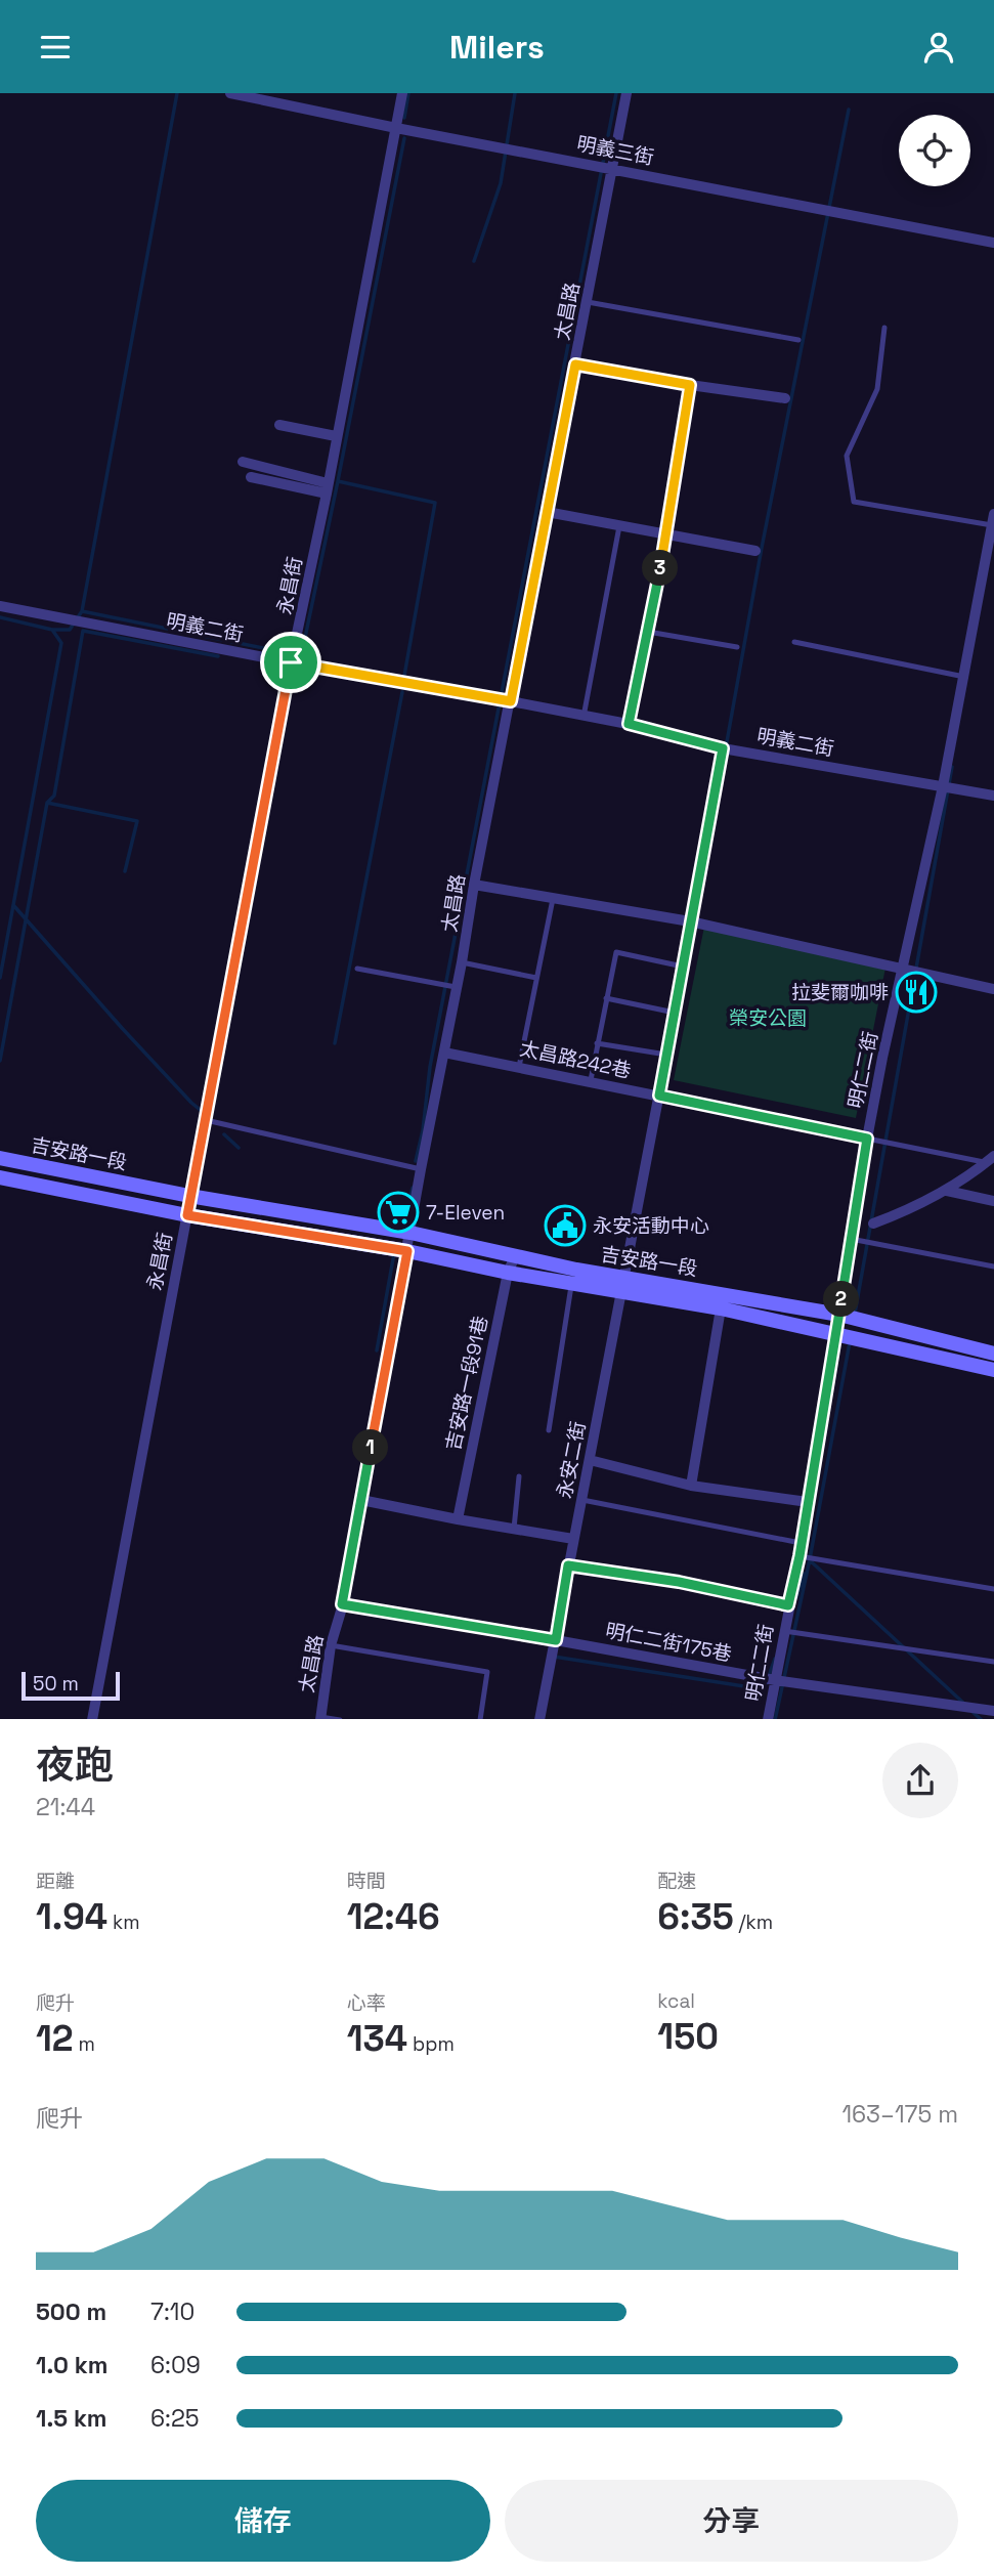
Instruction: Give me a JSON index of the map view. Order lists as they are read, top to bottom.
{
  "streets": {
    "street": [
      "明義三街",
      "太昌路",
      "永昌街",
      "明義二街",
      "太昌路242巷",
      "明仁二街",
      "吉安路一段",
      "吉安路一段91巷",
      "永安二街",
      "明仁二街175巷"
    ]
  },
  "crossings": [
    ["明義三街", "太昌路"],
    ["明義三街", "永昌街"],
    ["太昌路", "明義二街"],
    ["太昌路", "太昌路242巷"],
    ["太昌路", "吉安路一段"],
    ["太昌路", "明仁二街175巷"],
    ["永昌街", "明義二街"],
    ["永昌街", "吉安路一段"],
    ["明義二街", "明仁二街"],
    ["明義二街", "永安二街"],
    ["太昌路242巷", "明仁二街"],
    ["太昌路242巷", "永安二街"],
    ["明仁二街", "吉安路一段"],
    ["明仁二街", "明仁二街175巷"],
    ["吉安路一段", "吉安路一段91巷"],
    ["吉安路一段", "永安二街"],
    ["永安二街", "明仁二街175巷"]
  ],
  "parks": ["榮安公園"],
  "places": {
    "restaurant": ["拉斐爾咖啡"],
    "supermarket": ["7-Eleven"],
    "public building": ["永安活動中心"]
  },
  "scale_bar": "50 m",
  "page": {
    "header": "Milers",
    "pins": ["3", "2", "1"],
    "scale": "50 m",
    "heading": ["夜跑", "21:44"],
    "stats": [
      ["距離", "1.94 km"],
      ["時間", "12:46"],
      ["配速", "6:35 /km"],
      ["爬升", "12 m"],
      ["心率", "134 bpm"],
      ["kcal", "150"]
    ],
    "chart": ["爬升", "163–175 m"],
    "list": [
      {
        "name": "500 m",
        "note": "7:10"
      },
      {
        "name": "1.0 km",
        "note": "6:09"
      },
      {
        "name": "1.5 km",
        "note": "6:25"
      }
    ],
    "buttons": ["儲存", "分享"]
  }
}
